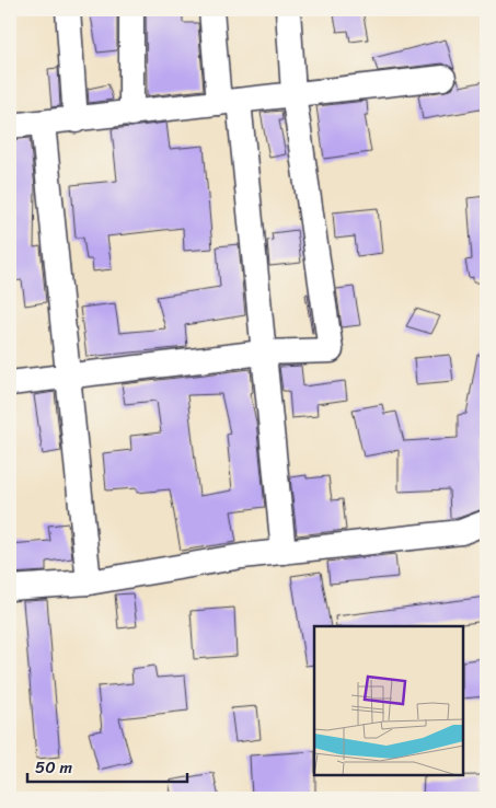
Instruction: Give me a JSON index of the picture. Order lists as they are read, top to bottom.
{
  "scale_bar": "50 m"
}
